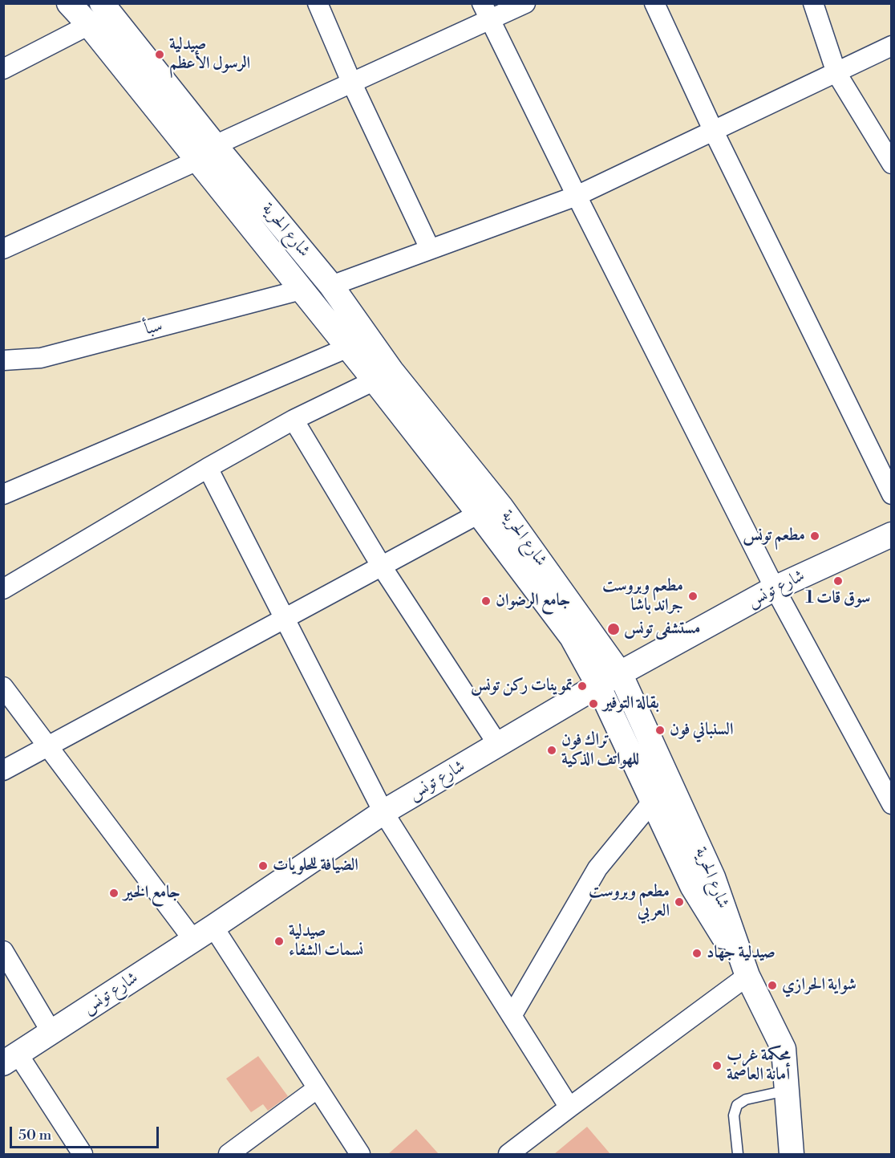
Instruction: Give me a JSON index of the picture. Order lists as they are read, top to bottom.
{
  "streets": {
    "street": ["شارع الحرية", "سبأ", "شارع تونس"]
  },
  "crossings": [
    ["شارع الحرية", "شارع تونس"]
  ],
  "places": [
    "صيدلية الرسول الأعظم",
    "مطعم تونس",
    "سوق قات 1",
    "مطعم وبروست جراند باشا",
    "جامع الرضوان",
    "مستشفى تونس",
    "تموينات ركن تونس",
    "بقالة التوفير",
    "السنباني فون",
    "تراك فون للهواتف الذكية",
    "الضيافة للحلويات",
    "جامع الخير",
    "مطعم وبروست العربي",
    "صيدلية نسمات الشفاء",
    "صيدلية جهاد",
    "شواية الحرازي",
    "محكمة غرب أمانة العاصمة"
  ],
  "scale_bar": "50 m"
}
